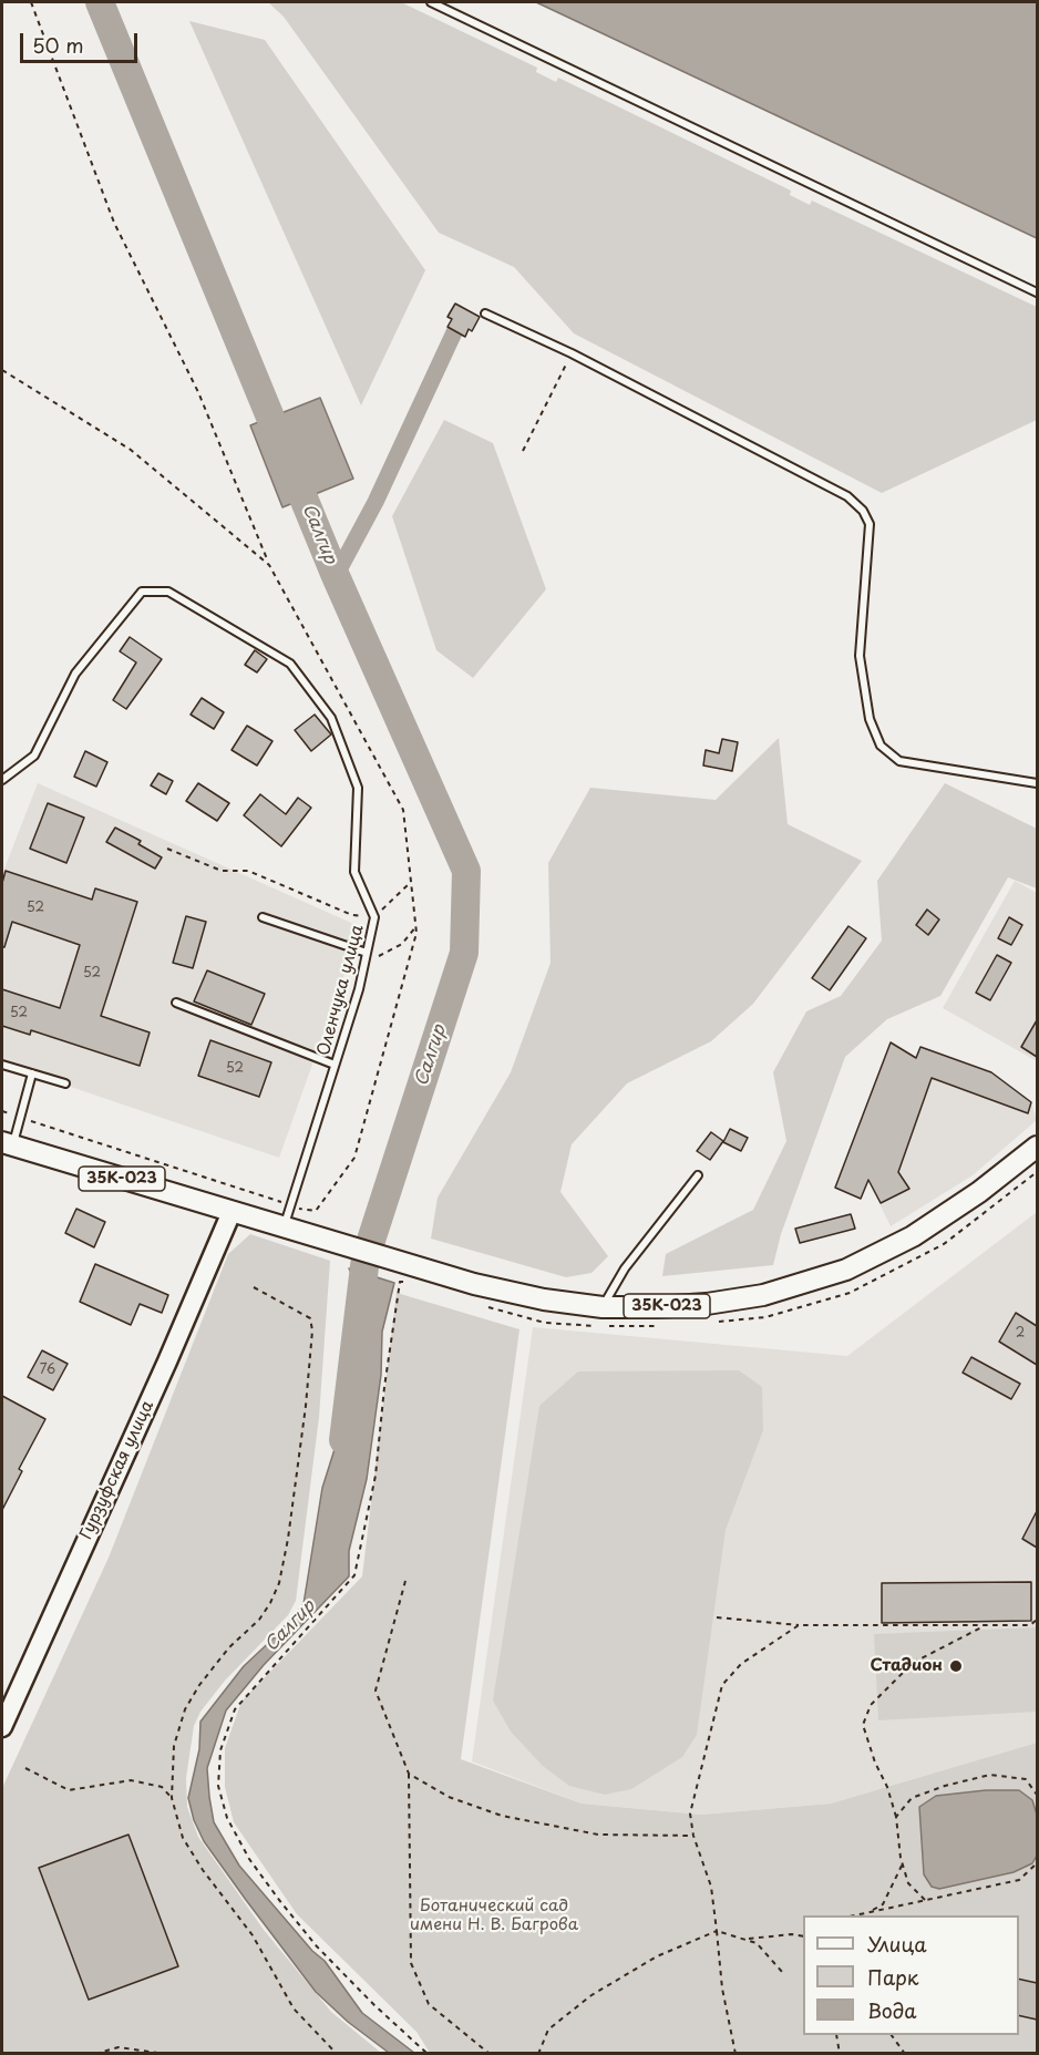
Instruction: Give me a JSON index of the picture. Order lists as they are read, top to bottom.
{
  "streets": {
    "main road": ["35К-023", "Гурзуфская улица"],
    "lane": ["Оленчука улица"]
  },
  "crossings": [
    ["Оленчука улица", "35К-023"],
    ["35К-023", "Гурзуфская улица"]
  ],
  "water": ["Салгир"],
  "parks": ["Ботанический сад имени Н. В. Багрова"],
  "places": ["Стадион"],
  "house_numbers": [
    "52",
    "52",
    "52",
    "52",
    "2",
    "76"
  ],
  "legend": ["Улица", "Парк", "Вода"],
  "scale_bar": "50 m"
}
